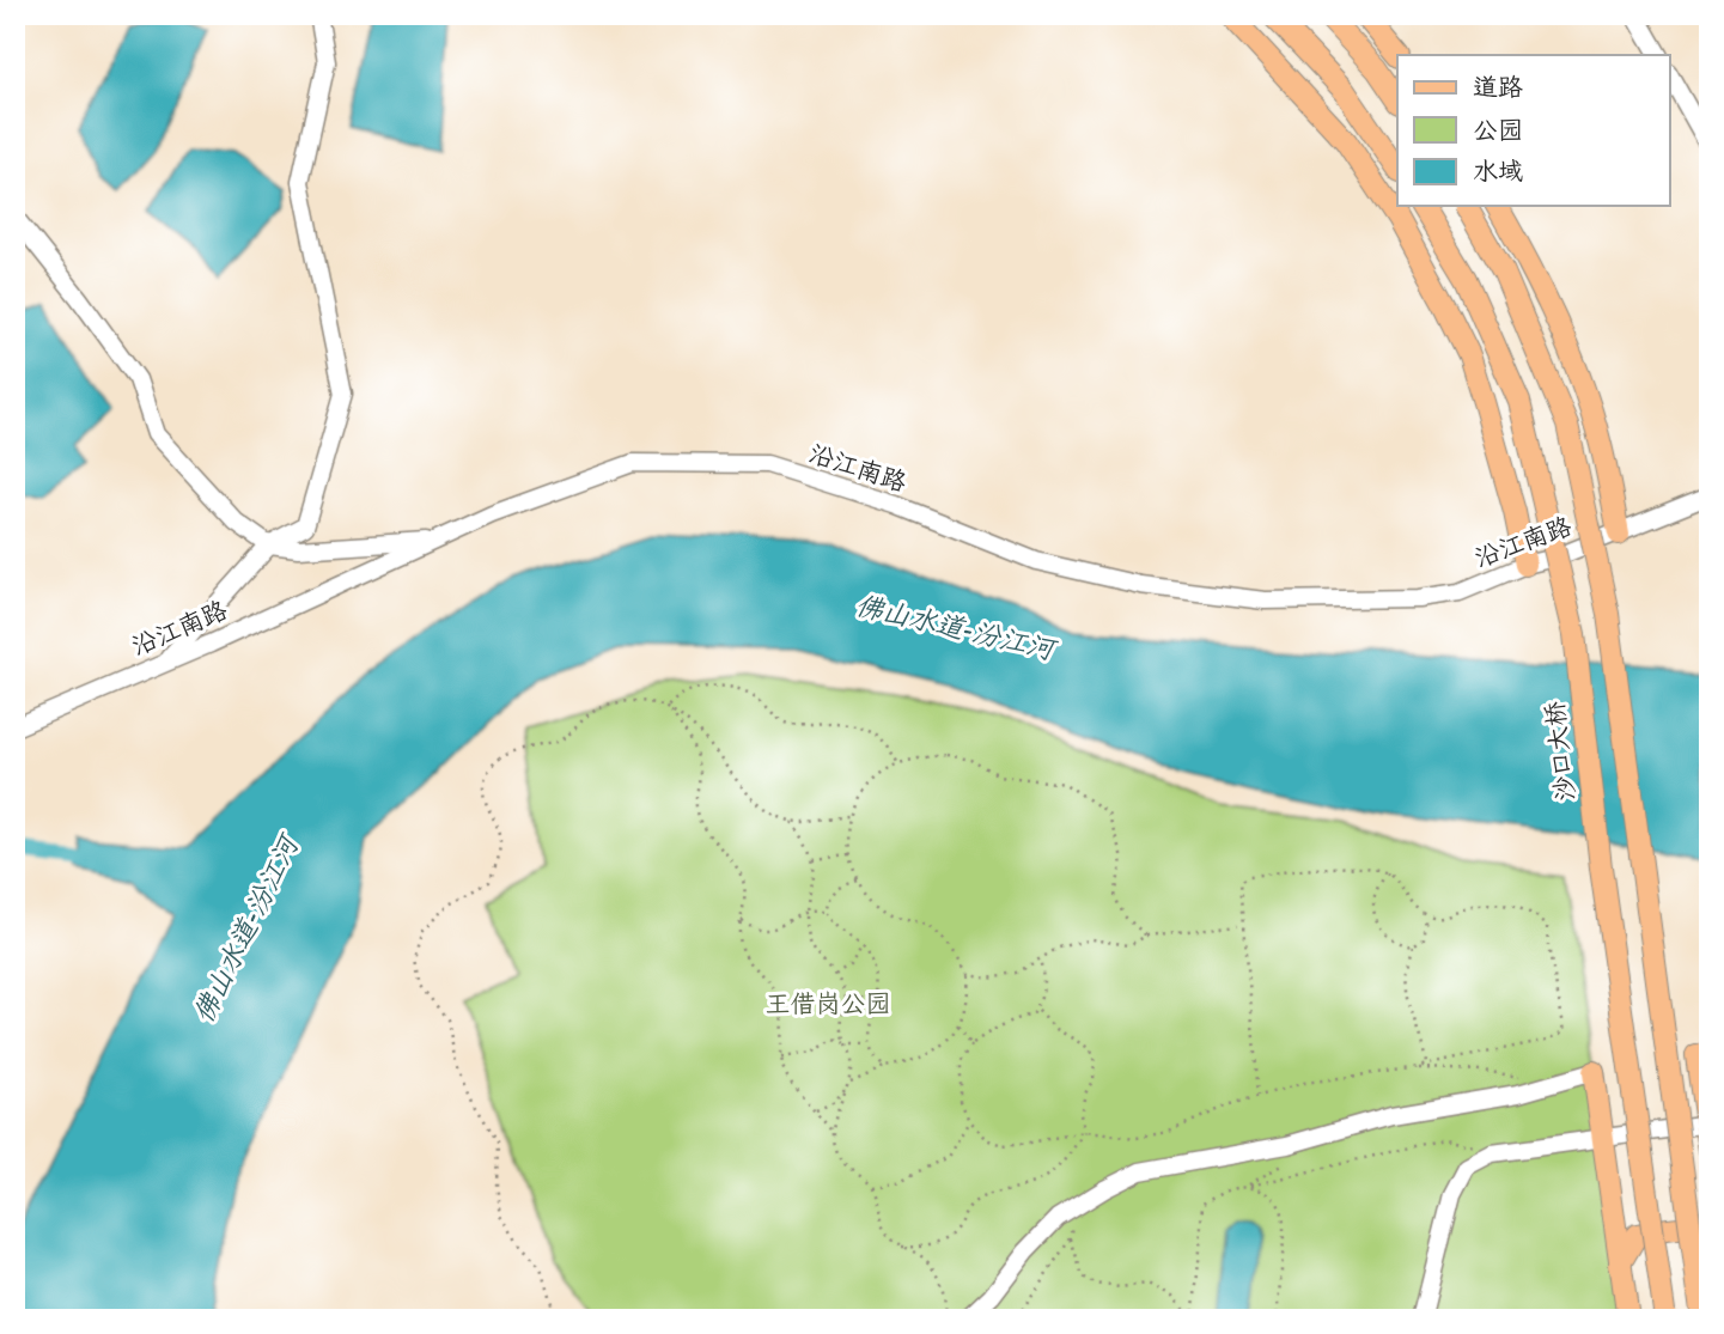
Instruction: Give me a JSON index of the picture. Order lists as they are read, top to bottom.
{
  "streets": {
    "main road": ["沙口大桥"],
    "street": ["沿江南路"]
  },
  "water": ["佛山水道-汾江河"],
  "parks": ["王借岗公园"],
  "legend": ["道路", "公园", "水域"]
}
